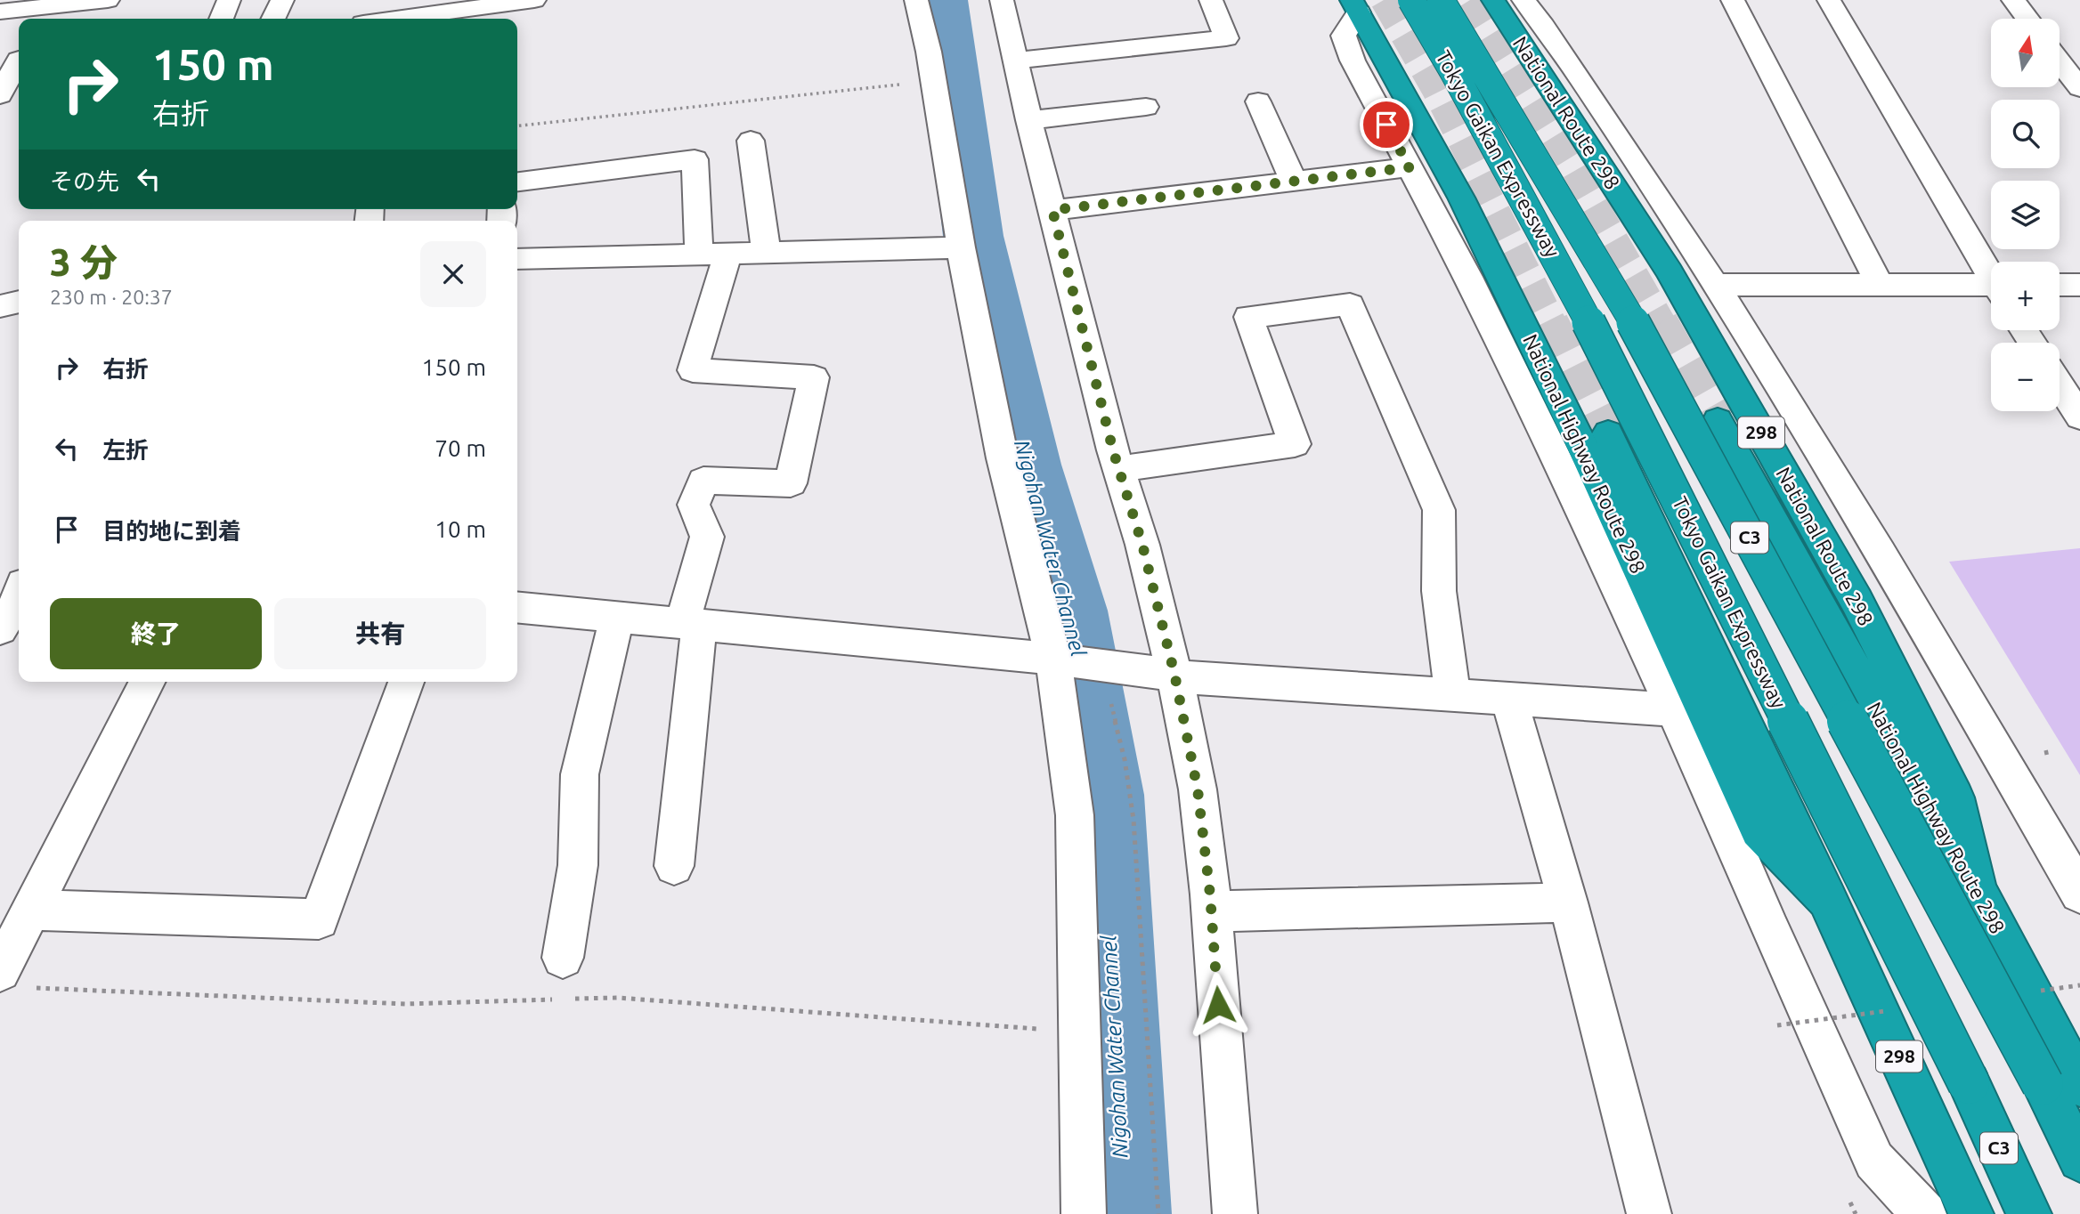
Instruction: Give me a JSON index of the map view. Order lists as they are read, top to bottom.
{
  "streets": {
    "highway": [
      "National Route 298",
      "Tokyo Gaikan Expressway",
      "298",
      "National Highway Route 298",
      "C3"
    ]
  },
  "crossings": [
    ["National Route 298", "National Highway Route 298"]
  ],
  "water": ["Nigohan Water Channel"],
  "north": "top",
  "page": {
    "map_buttons": ["+", "−"],
    "turn": ["150 m", "右折"],
    "then": "その先",
    "heading": ["3 分", "230 m · 20:37"],
    "list": [
      {
        "name": "右折",
        "value": "150 m"
      },
      {
        "name": "左折",
        "value": "70 m"
      },
      {
        "name": "目的地に到着",
        "value": "10 m"
      }
    ],
    "buttons": ["終了", "共有"]
  }
}
